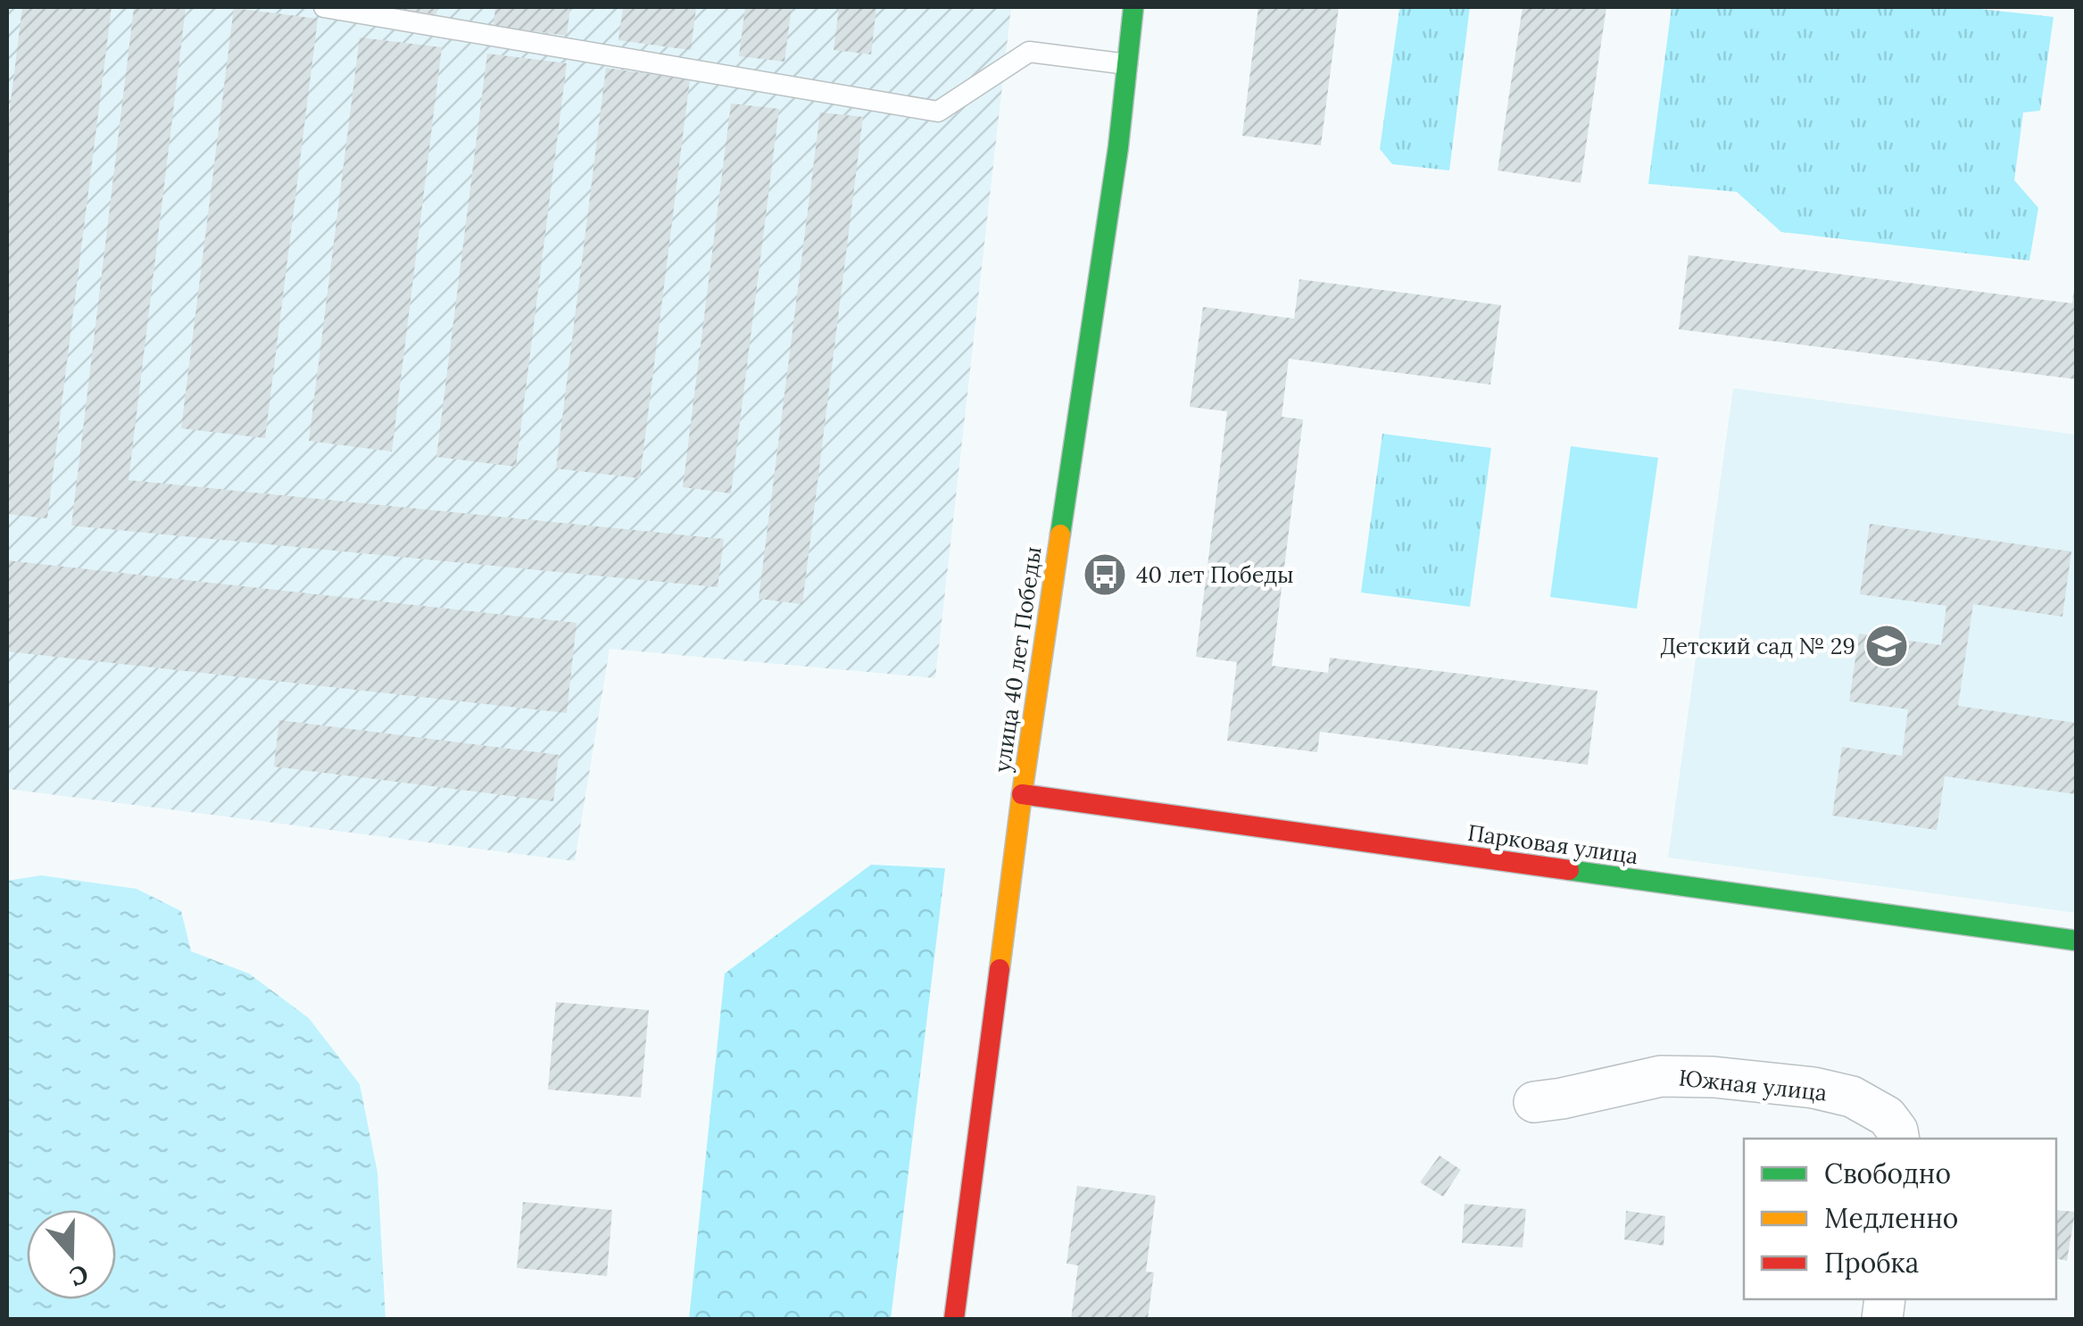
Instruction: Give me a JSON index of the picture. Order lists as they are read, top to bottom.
{
  "streets": {
    "main road": ["улица 40 лет Победы", "Парковая улица"],
    "street": ["Южная улица"]
  },
  "crossings": [
    ["улица 40 лет Победы", "Парковая улица"]
  ],
  "places": {
    "bus stop": ["40 лет Победы"],
    "school or university": ["Детский сад № 29"]
  },
  "legend": ["Свободно", "Медленно", "Пробка"],
  "north": "bottom"
}
